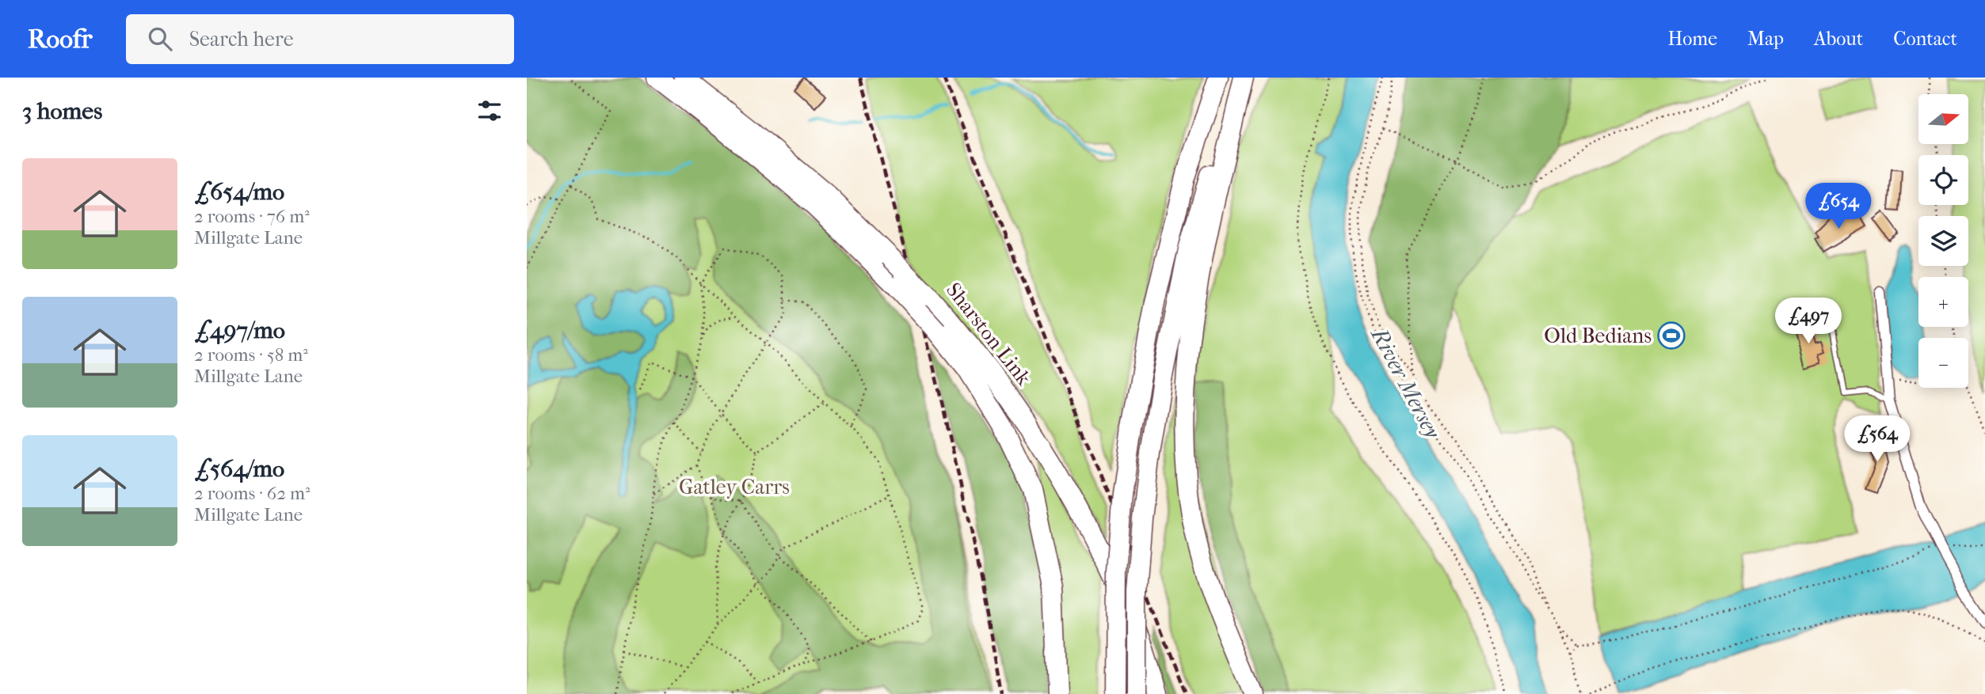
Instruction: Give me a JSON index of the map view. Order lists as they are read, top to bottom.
{
  "streets": {
    "highway": ["Sharston Link"]
  },
  "water": ["River Mersey"],
  "parks": ["Gatley Carrs"],
  "places": {
    "sports": ["Old Bedians"]
  },
  "north": "right",
  "page": {
    "header": "Roofr",
    "search": "Search here",
    "nav": [
      "Home",
      "Map",
      "About",
      "Contact"
    ],
    "heading": "3 homes",
    "map_buttons": ["+", "−"],
    "list": [
      {
        "name": "£654/mo",
        "note": "2 rooms · 76 m² · Millgate Lane"
      },
      {
        "name": "£497/mo",
        "note": "2 rooms · 58 m² · Millgate Lane"
      },
      {
        "name": "£564/mo",
        "note": "2 rooms · 62 m² · Millgate Lane"
      }
    ],
    "price": ["£654", "£497", "£564"]
  }
}
